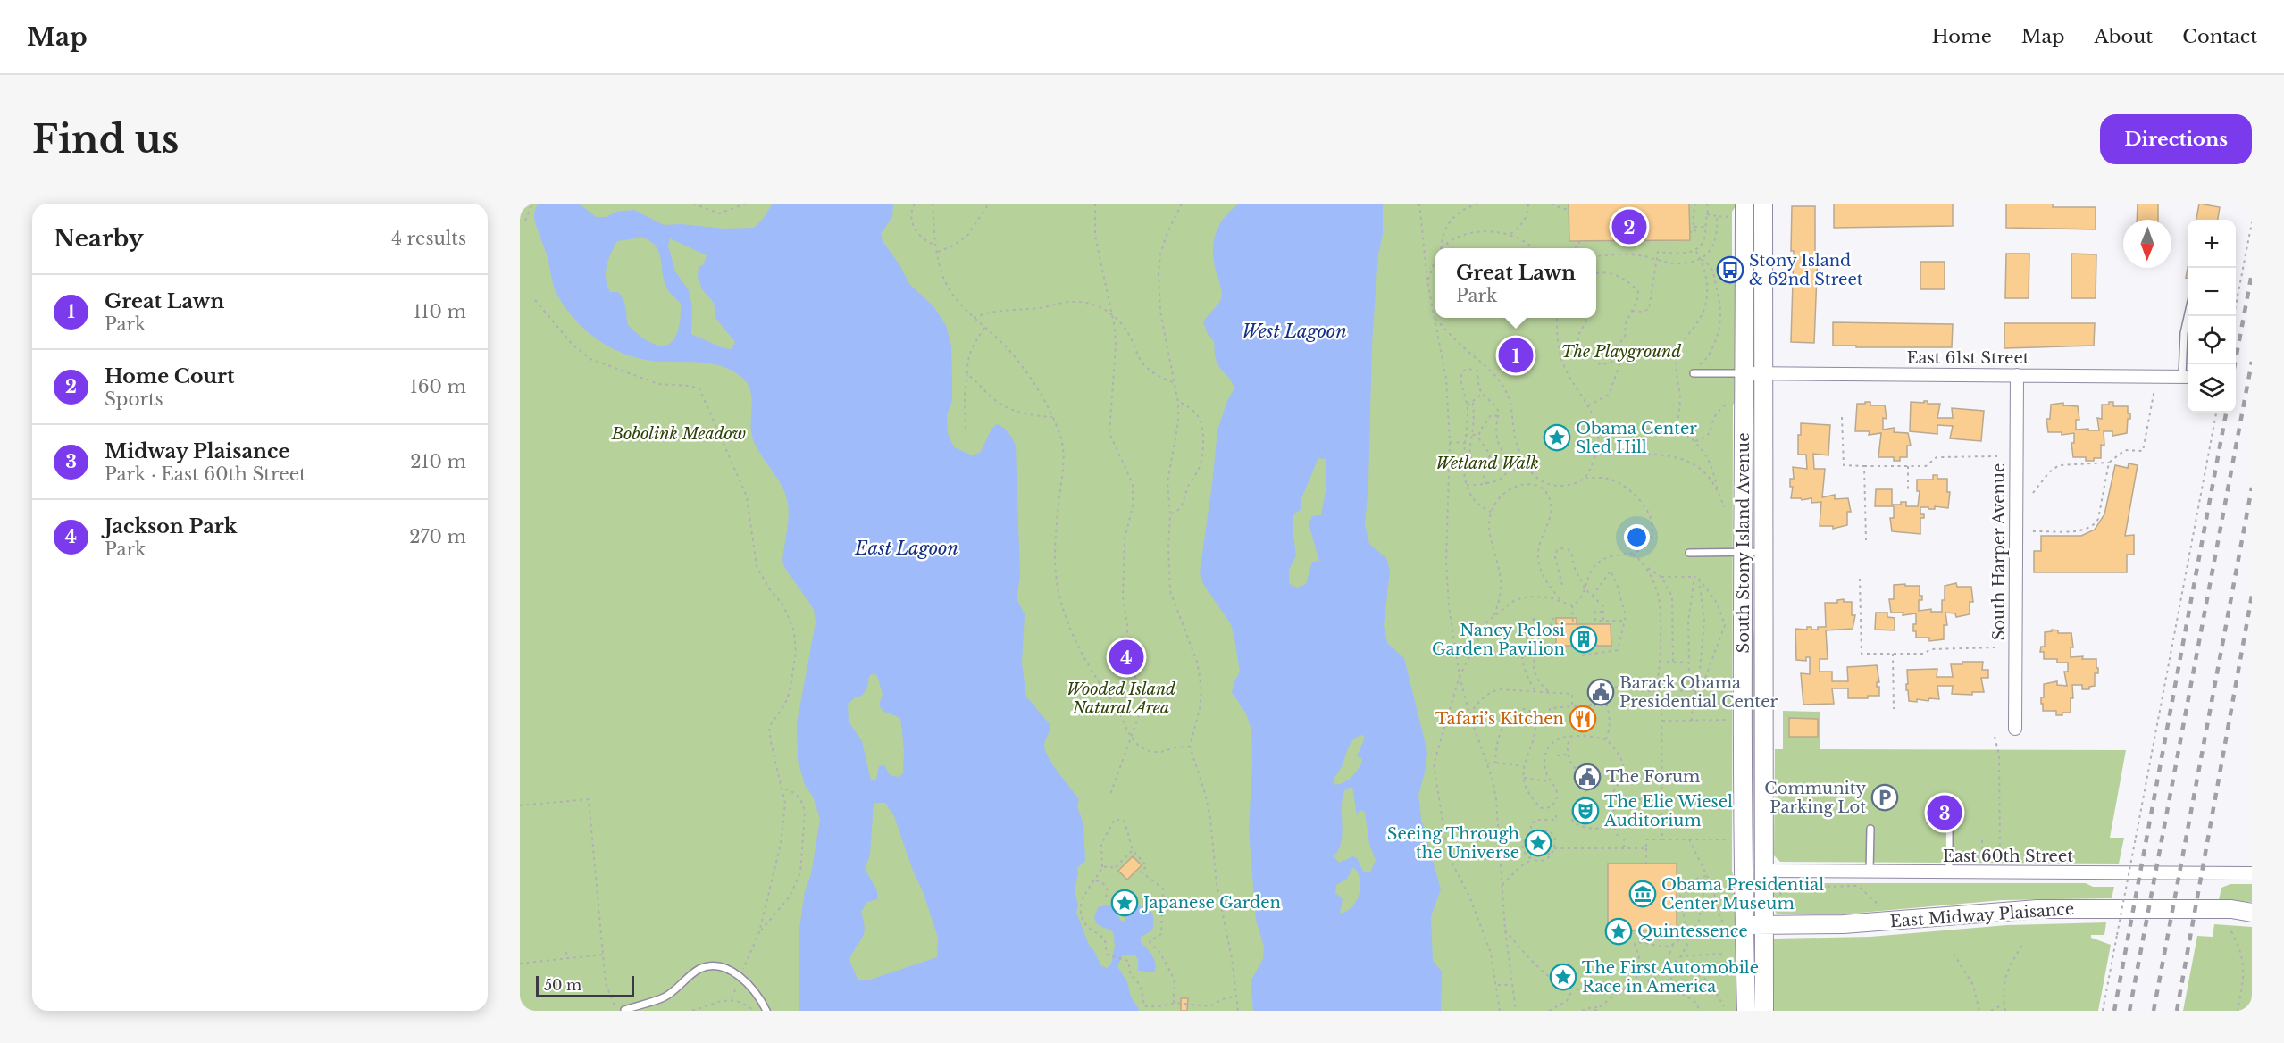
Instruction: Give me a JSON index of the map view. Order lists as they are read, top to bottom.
{
  "streets": {
    "main road": ["South Stony Island Avenue", "East Midway Plaisance"],
    "street": ["East 61st Street", "South Harper Avenue", "East 60th Street"]
  },
  "crossings": [
    ["East 61st Street", "South Stony Island Avenue"],
    ["East 61st Street", "South Harper Avenue"],
    ["South Stony Island Avenue", "East 60th Street"],
    ["South Stony Island Avenue", "East Midway Plaisance"]
  ],
  "water": ["West Lagoon", "East Lagoon"],
  "parks": [
    "The Playground",
    "Bobolink Meadow",
    "Wetland Walk",
    "Wooded Island Natural Area"
  ],
  "places": {
    "bus stop": ["Stony Island & 62nd Street"],
    "place": [
      "Obama Center Sled Hill",
      "Seeing Through the Universe",
      "Japanese Garden",
      "Quintessence",
      "The First Automobile Race in America"
    ],
    "building": ["Nancy Pelosi Garden Pavilion"],
    "public building": ["Barack Obama Presidential Center", "The Forum"],
    "restaurant": ["Tafari’s Kitchen"],
    "parking": ["Community Parking Lot"],
    "theatre": ["The Elie Wiesel Auditorium"],
    "museum": ["Obama Presidential Center Museum"]
  },
  "scale_bar": "50 m",
  "north": "bottom",
  "page": {
    "header": "Map",
    "nav": [
      "Home",
      "Map",
      "About",
      "Contact"
    ],
    "buttons": "Directions",
    "title": "Find us",
    "heading": ["Nearby", "4 results"],
    "pins": [
      "2",
      "1",
      "4",
      "3"
    ],
    "map_buttons": ["+", "−"],
    "popup": ["Great Lawn", "Park"],
    "list": [
      {
        "mark": "1",
        "name": "Great Lawn",
        "note": "Park",
        "value": "110 m"
      },
      {
        "mark": "2",
        "name": "Home Court",
        "note": "Sports",
        "value": "160 m"
      },
      {
        "mark": "3",
        "name": "Midway Plaisance",
        "note": "Park · East 60th Street",
        "value": "210 m"
      },
      {
        "mark": "4",
        "name": "Jackson Park",
        "note": "Park",
        "value": "270 m"
      }
    ],
    "scale": "50 m"
  }
}
